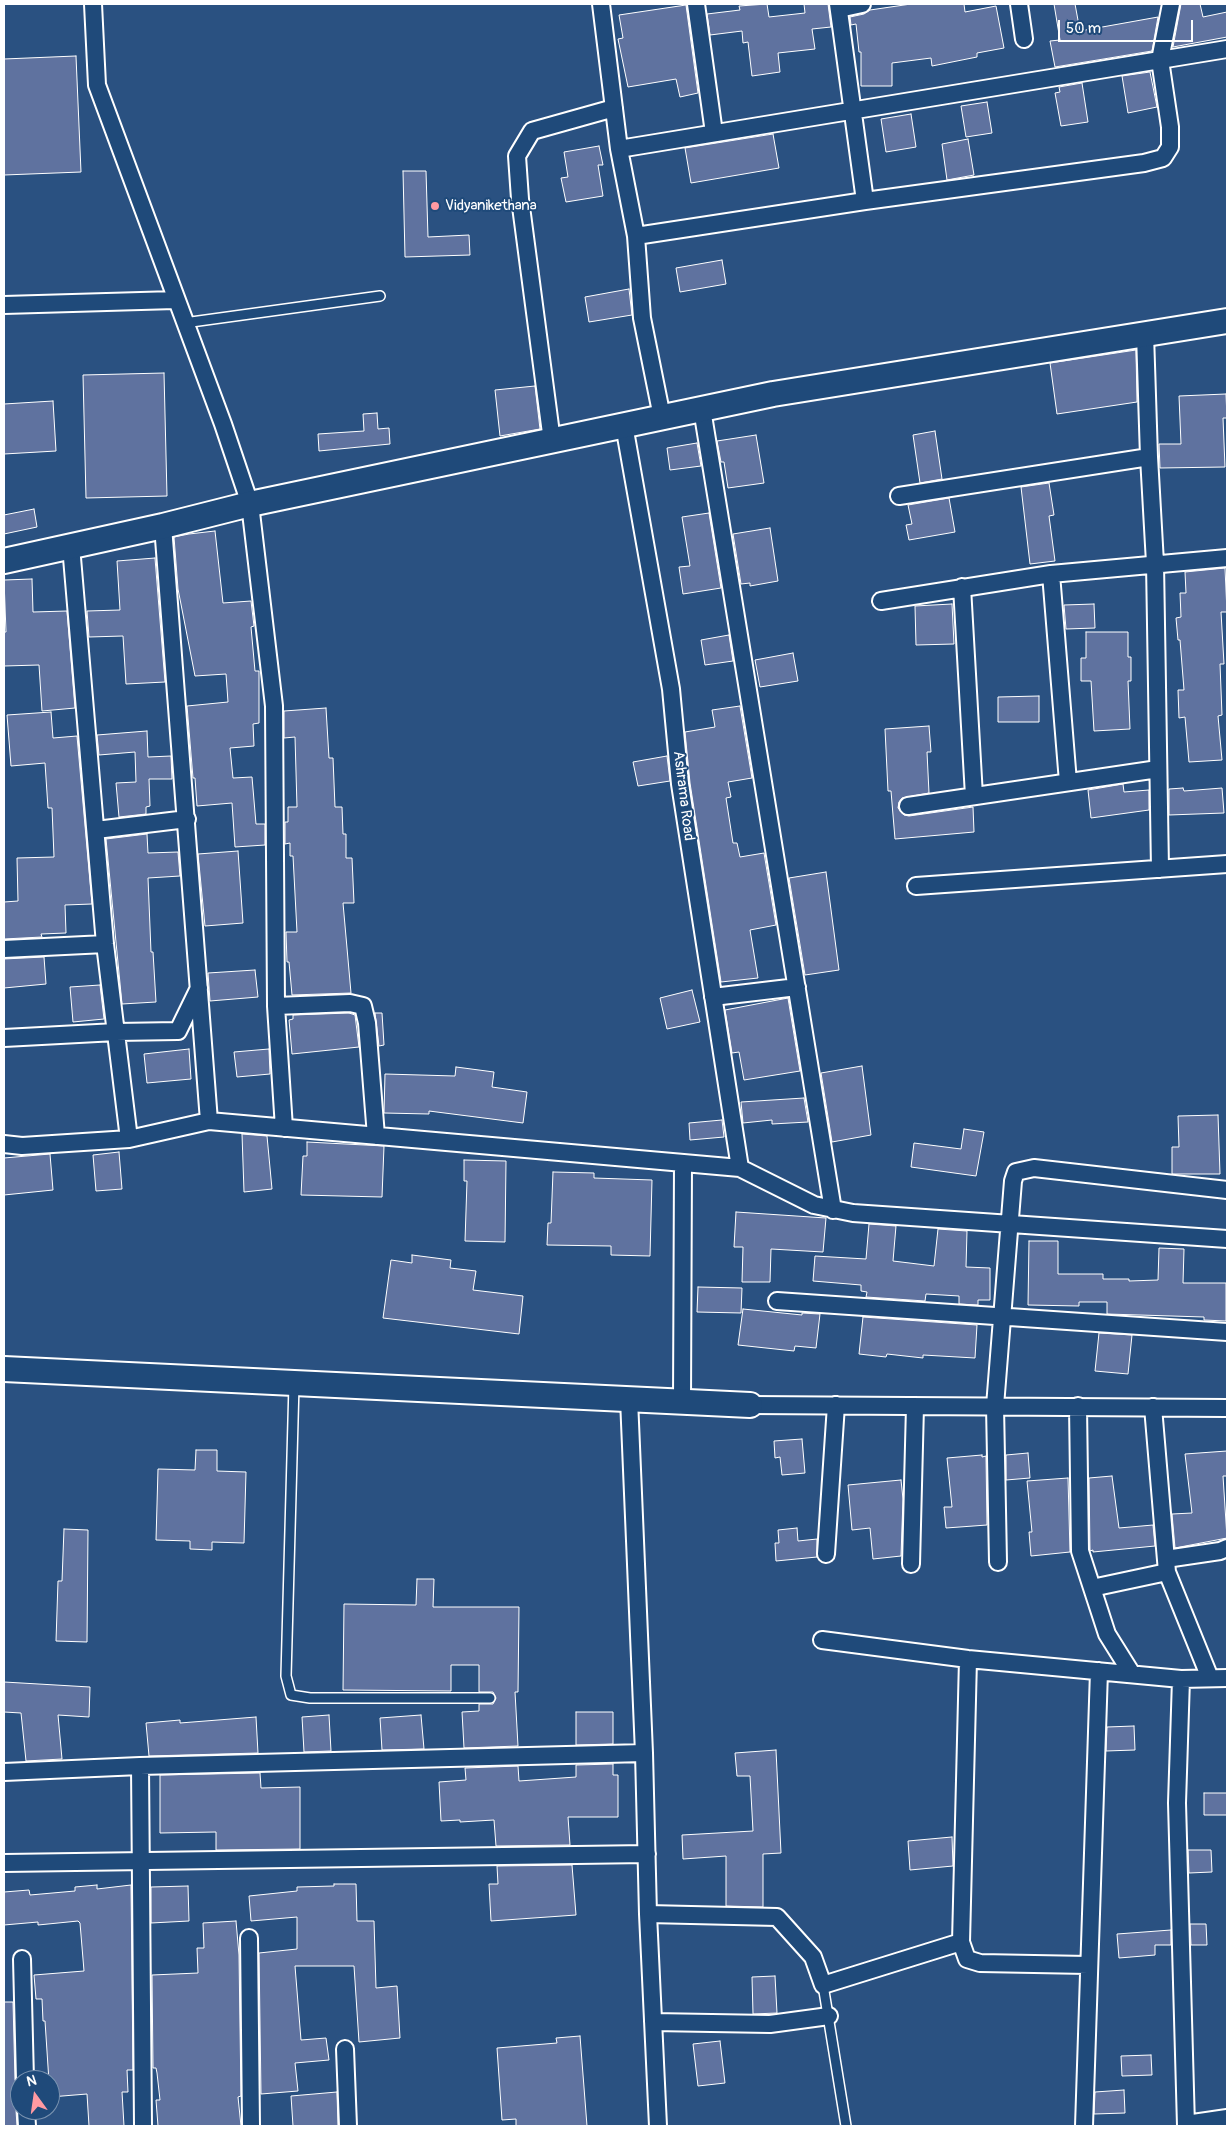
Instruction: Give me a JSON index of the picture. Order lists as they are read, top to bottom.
{
  "streets": {
    "street": ["Ashrama Road"]
  },
  "places": ["Vidyanikethana"],
  "scale_bar": "50 m",
  "north": "top"
}
